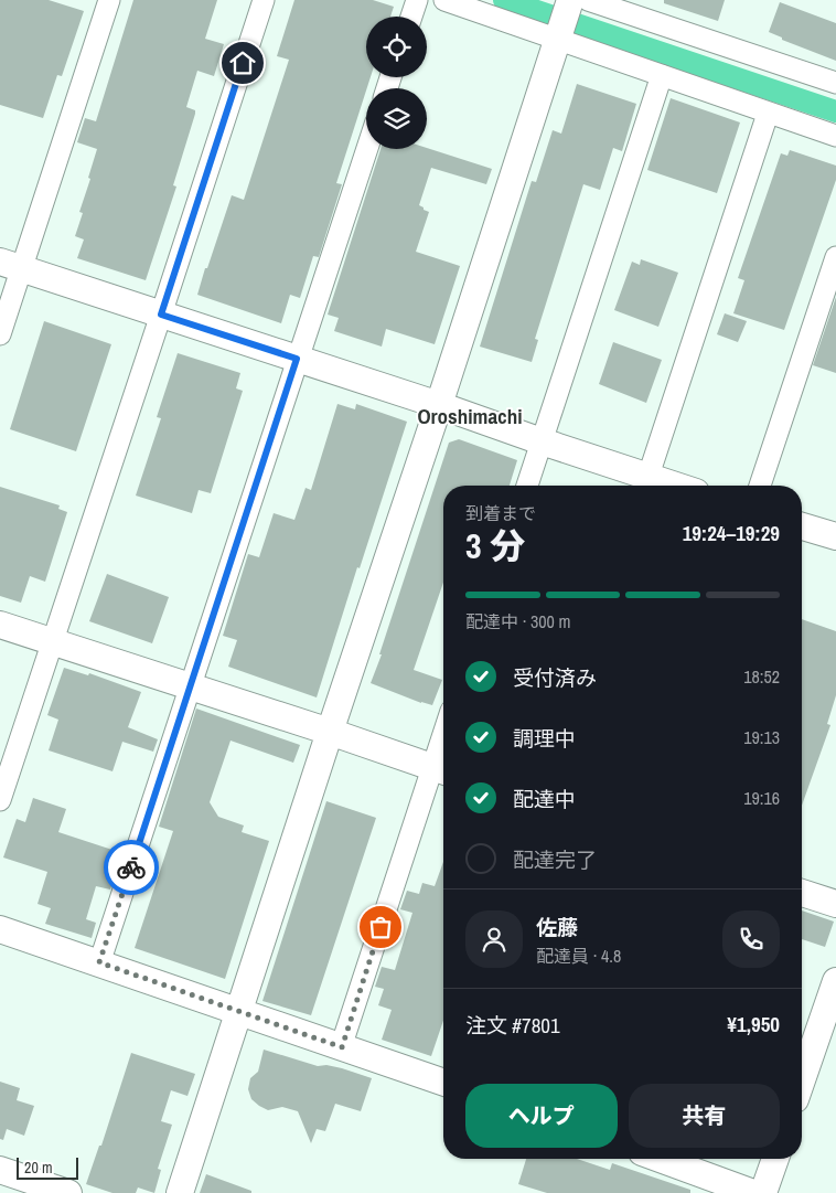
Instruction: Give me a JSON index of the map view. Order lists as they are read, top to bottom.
{
  "districts": ["Oroshimachi"],
  "scale_bar": "20 m",
  "page": {
    "heading": ["3 分", "到着まで", "19:24–19:29"],
    "panel": [
      "佐藤",
      "配達員 · 4.8",
      "注文 #7801",
      "¥1,950"
    ],
    "bar": "配達中 · 300 m",
    "list": [
      ["受付済み", "18:52"],
      ["調理中", "19:13"],
      ["配達中", "19:16"],
      "配達完了"
    ],
    "buttons": ["ヘルプ", "共有"],
    "scale": "20 m"
  }
}
